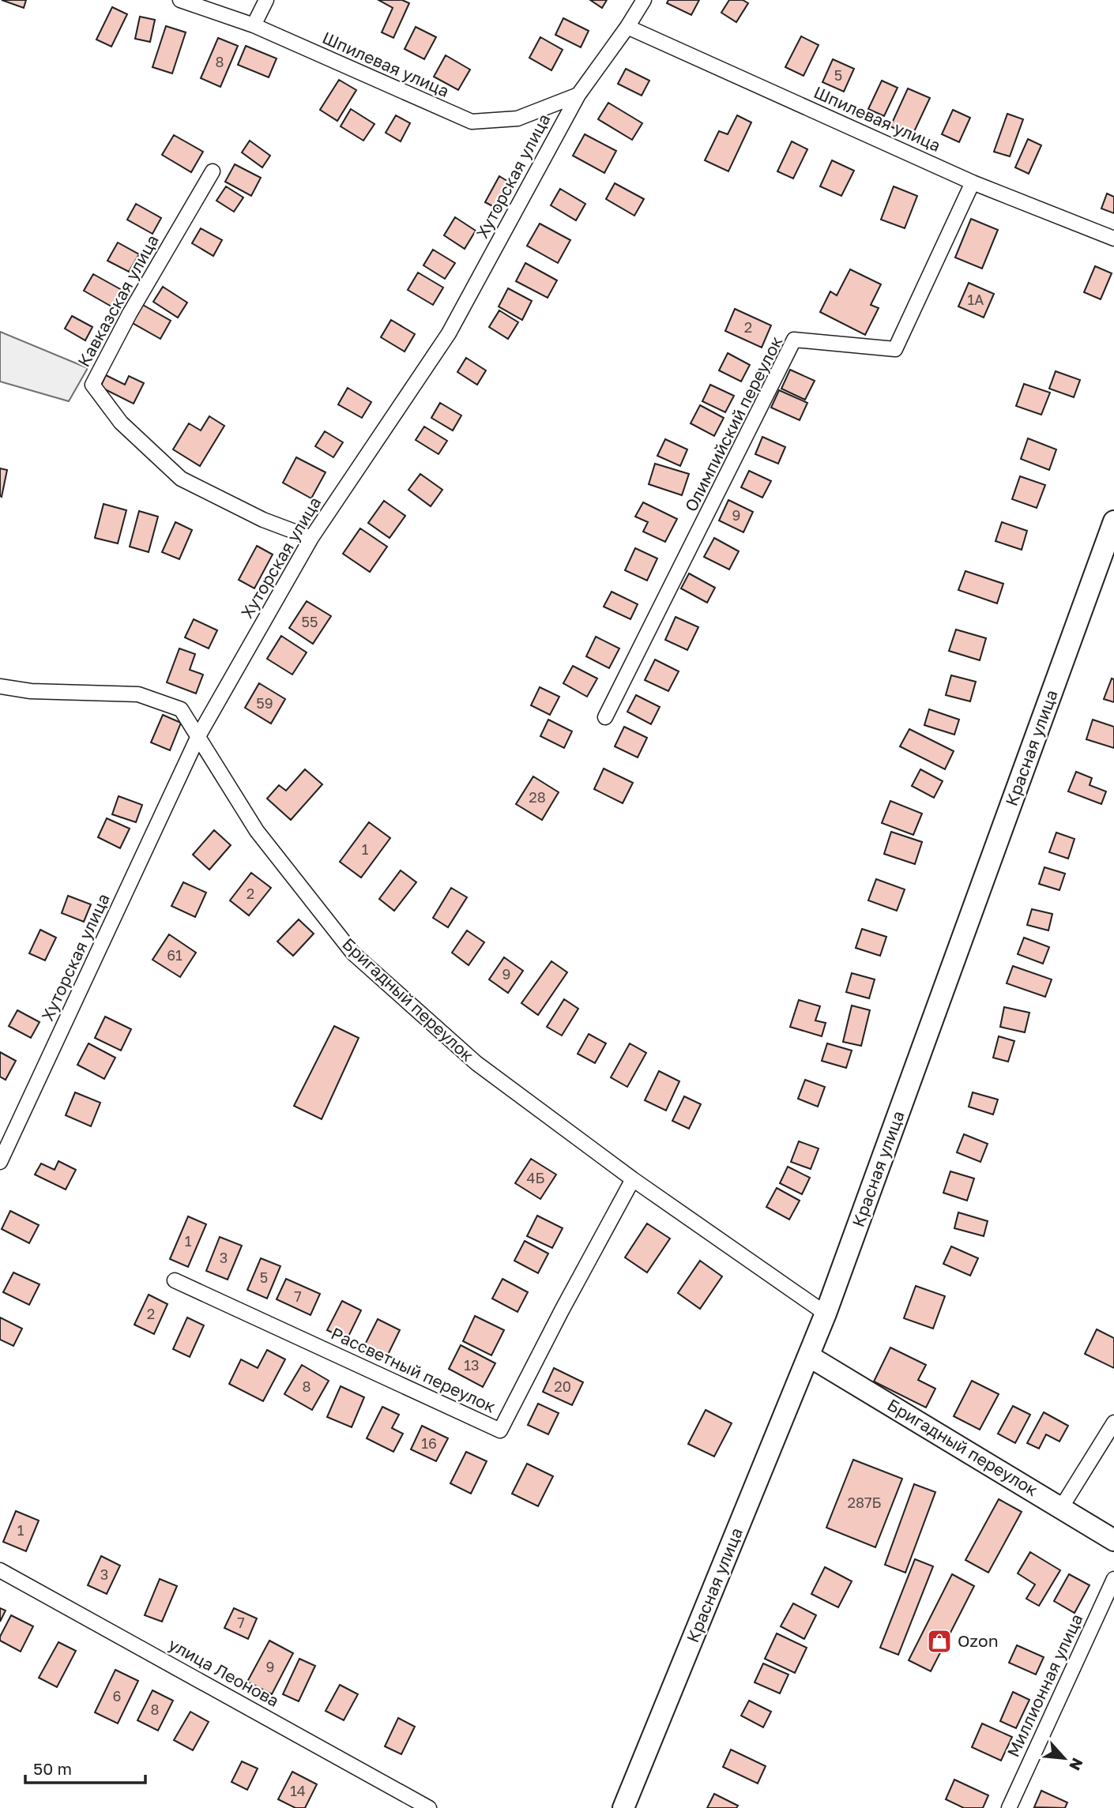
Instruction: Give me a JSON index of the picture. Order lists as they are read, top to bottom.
{
  "streets": {
    "main road": ["Красная улица", "Бригадный переулок"],
    "street": [
      "Шпилевая улица",
      "Хуторская улица",
      "Кавказская улица",
      "Олимпийский переулок",
      "Рассветный переулок",
      "улица Леонова",
      "Миллионная улица"
    ]
  },
  "crossings": [
    ["Шпилевая улица", "Хуторская улица"],
    ["Шпилевая улица", "Олимпийский переулок"],
    ["Хуторская улица", "Кавказская улица"],
    ["Хуторская улица", "Бригадный переулок"],
    ["Красная улица", "Бригадный переулок"],
    ["Бригадный переулок", "Рассветный переулок"]
  ],
  "places": {
    "shop": ["Ozon"]
  },
  "house_numbers": [
    "8",
    "5",
    "1А",
    "2",
    "9",
    "55",
    "59",
    "28",
    "1",
    "2",
    "61",
    "9",
    "4Б",
    "1",
    "3",
    "5",
    "7",
    "2",
    "13",
    "8",
    "20",
    "16",
    "287Б",
    "1",
    "3",
    "7",
    "9",
    "6",
    "8",
    "14"
  ],
  "scale_bar": "50 m",
  "north": "bottom right"
}
